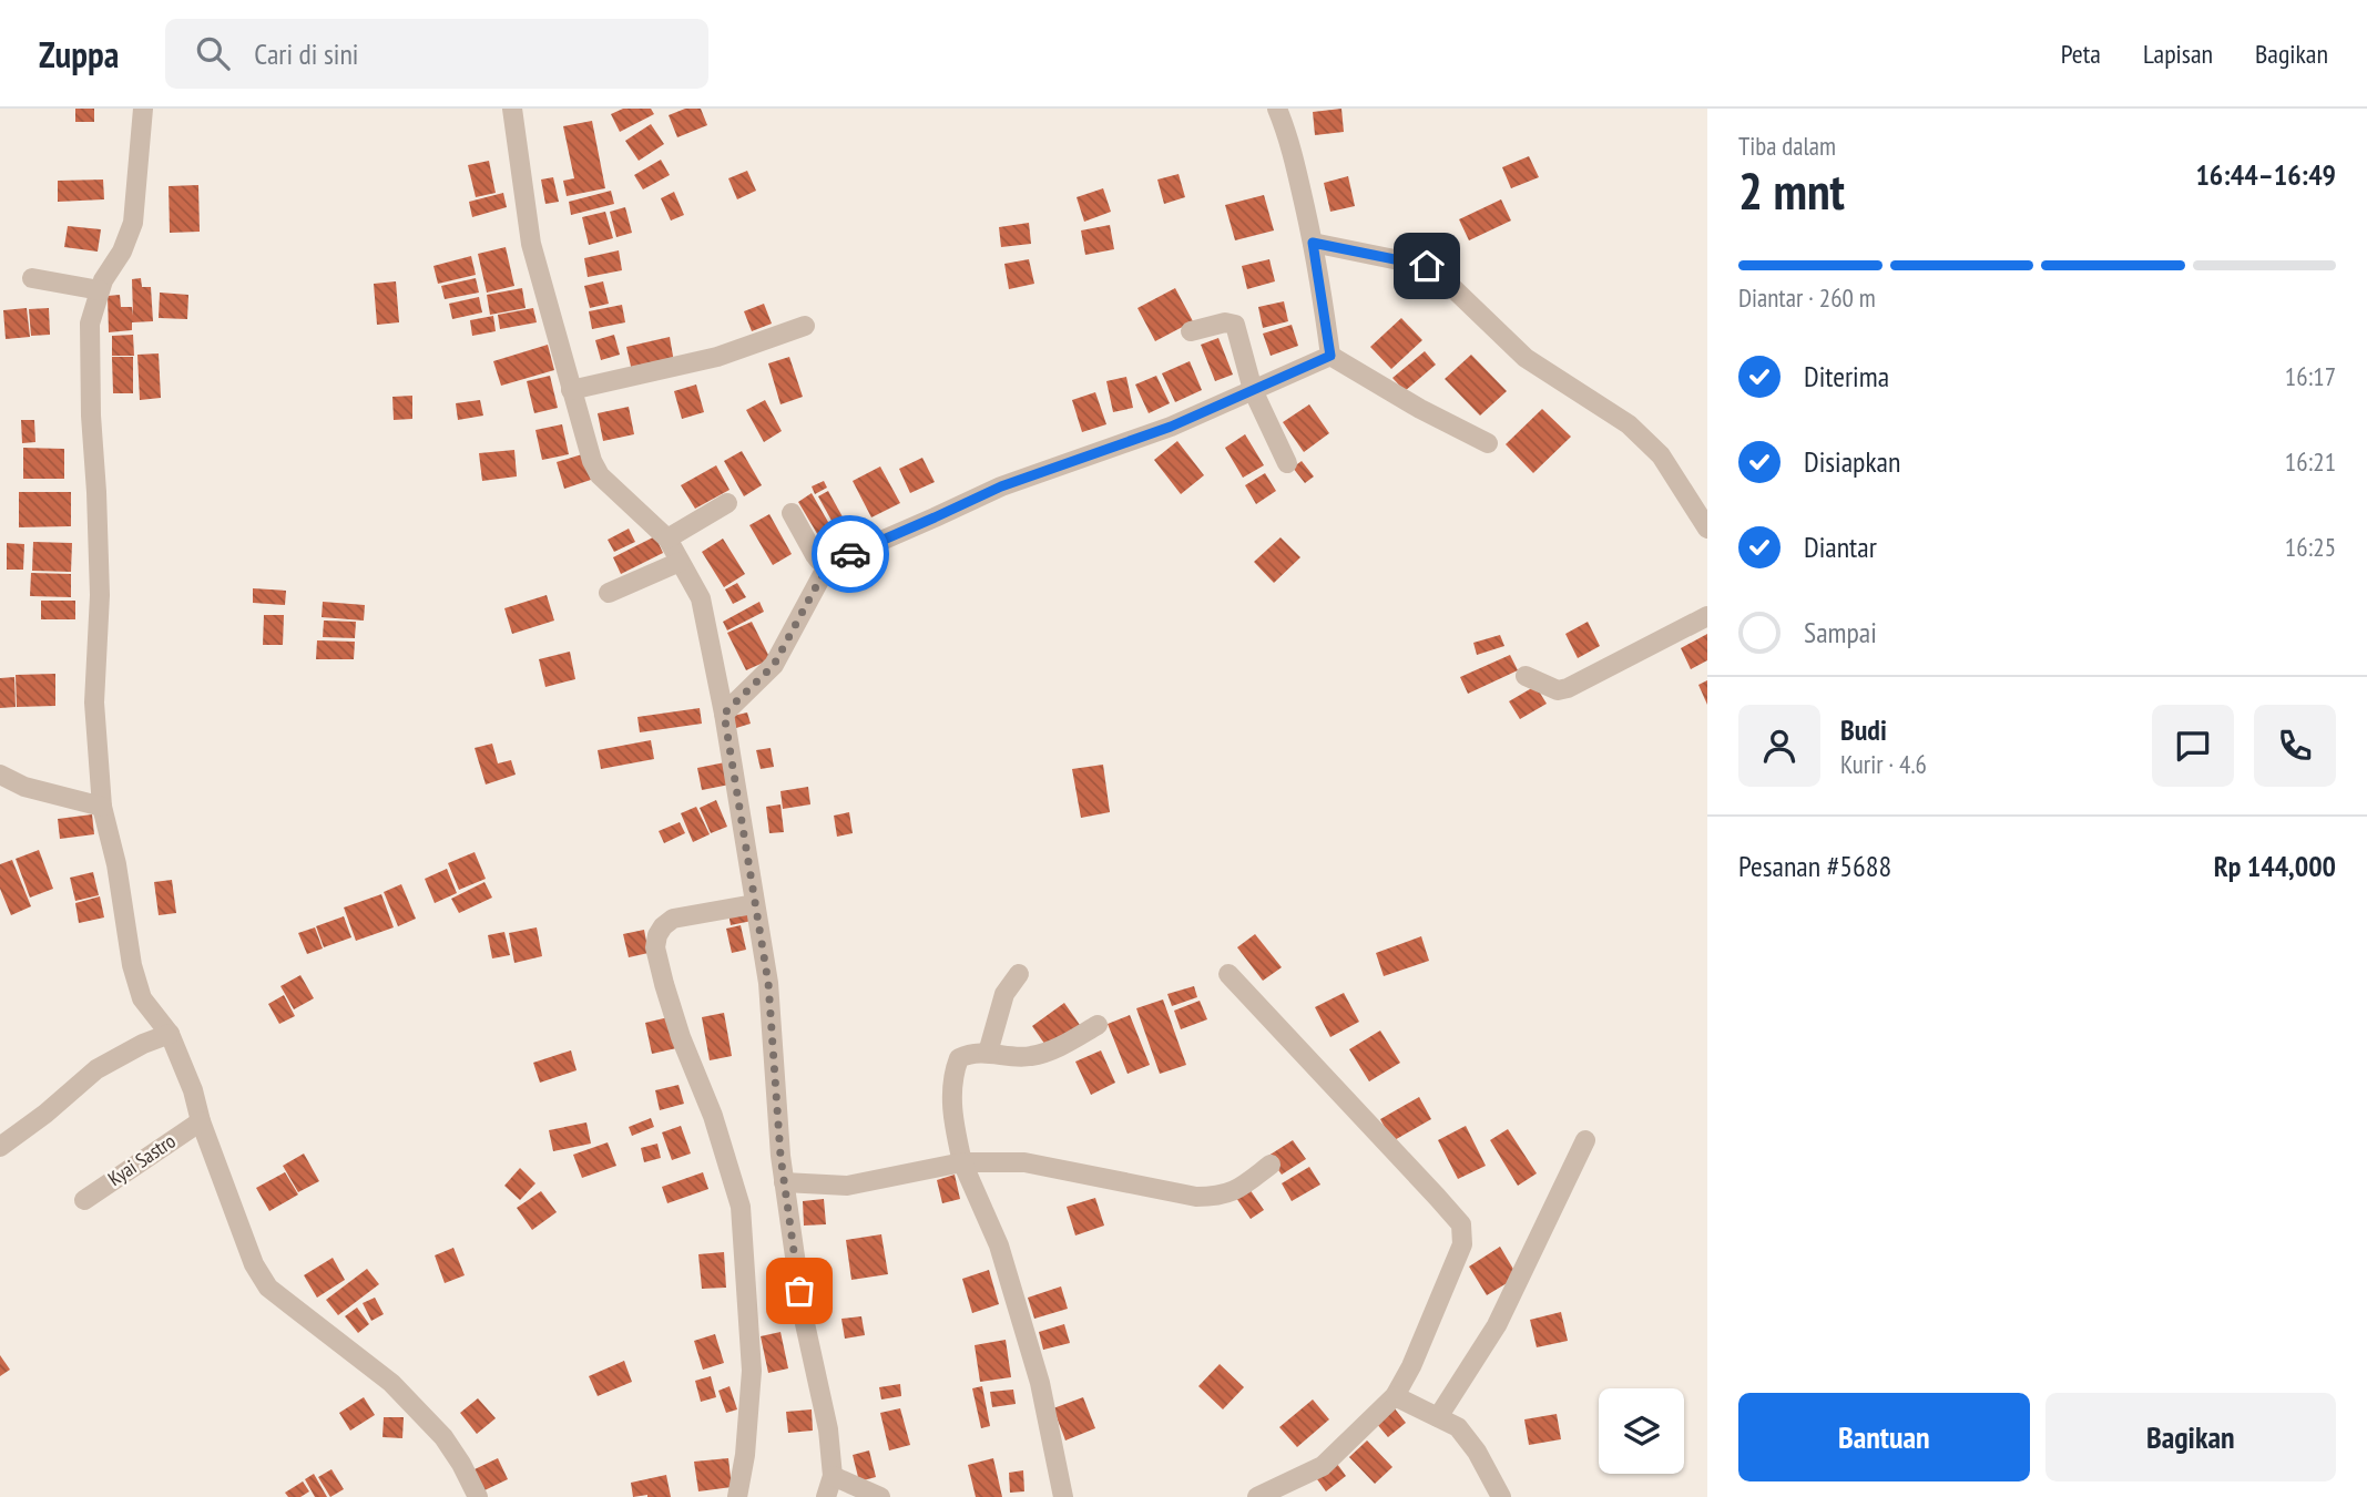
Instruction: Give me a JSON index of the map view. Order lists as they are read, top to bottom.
{
  "streets": {
    "street": ["Kyai Sastro"]
  },
  "page": {
    "header": "Zuppa",
    "search": "Cari di sini",
    "nav": ["Peta", "Lapisan", "Bagikan"],
    "heading": ["2 mnt", "Tiba dalam", "16:44–16:49"],
    "panel": [
      "Budi",
      "Kurir · 4.6",
      "Pesanan #5688",
      "Rp 144,000"
    ],
    "bar": "Diantar · 260 m",
    "list": [
      ["Diterima", "16:17"],
      ["Disiapkan", "16:21"],
      ["Diantar", "16:25"],
      "Sampai"
    ],
    "buttons": ["Bantuan", "Bagikan"]
  }
}
